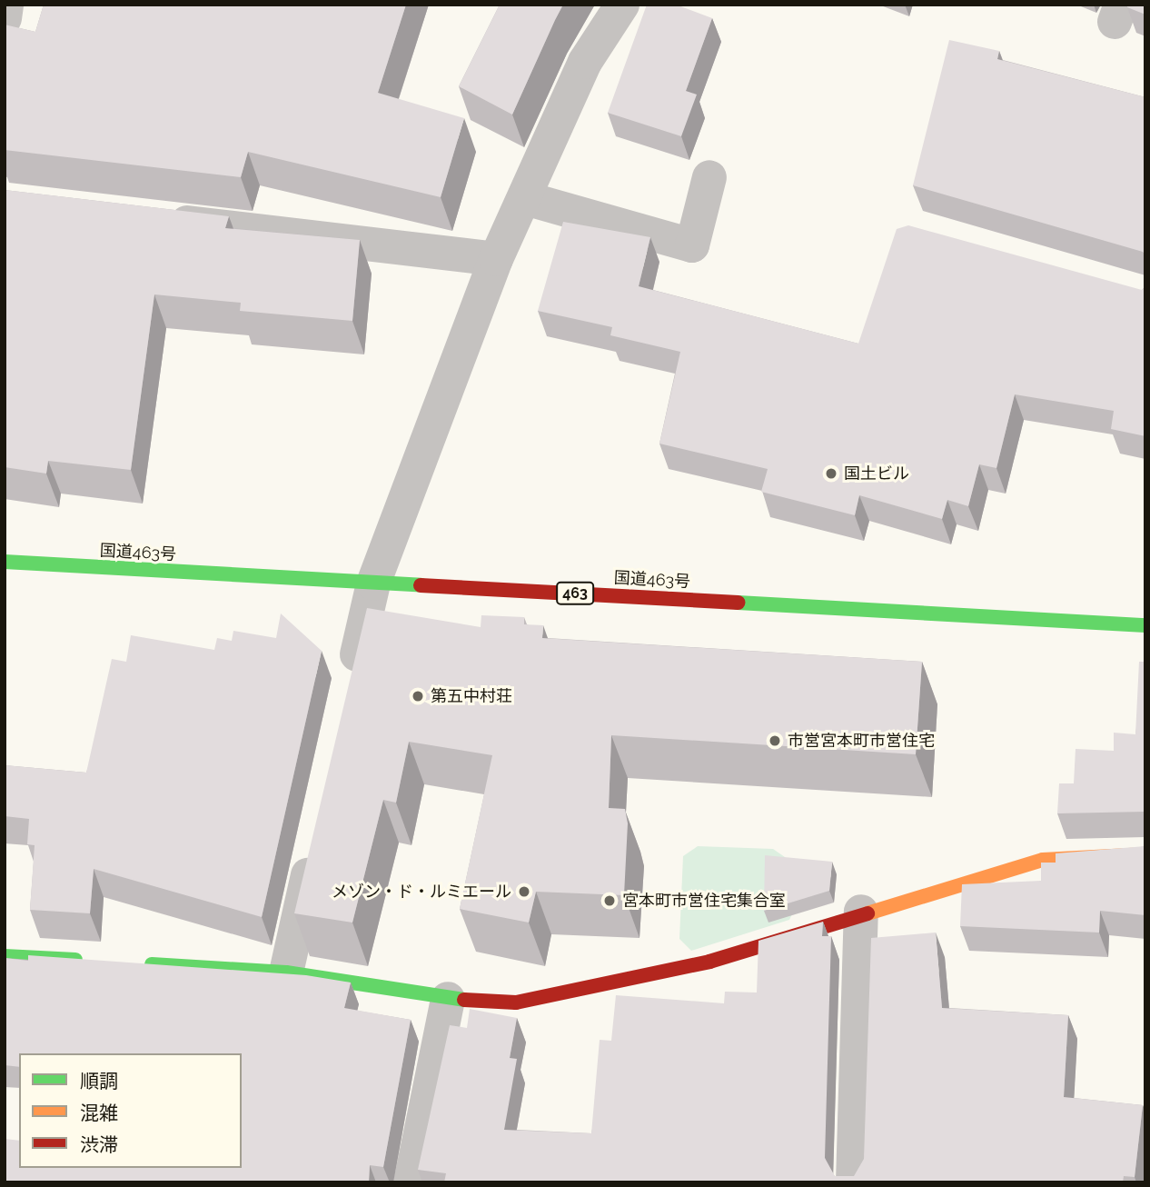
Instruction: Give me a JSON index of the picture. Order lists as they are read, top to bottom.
{
  "streets": {
    "main road": ["国道463号", "463"]
  },
  "places": [
    "国土ビル",
    "第五中村荘",
    "市営宮本町市営住宅",
    "メゾン・ド・ルミエール",
    "宮本町市営住宅集合室"
  ],
  "legend": ["順調", "混雑", "渋滞"]
}
